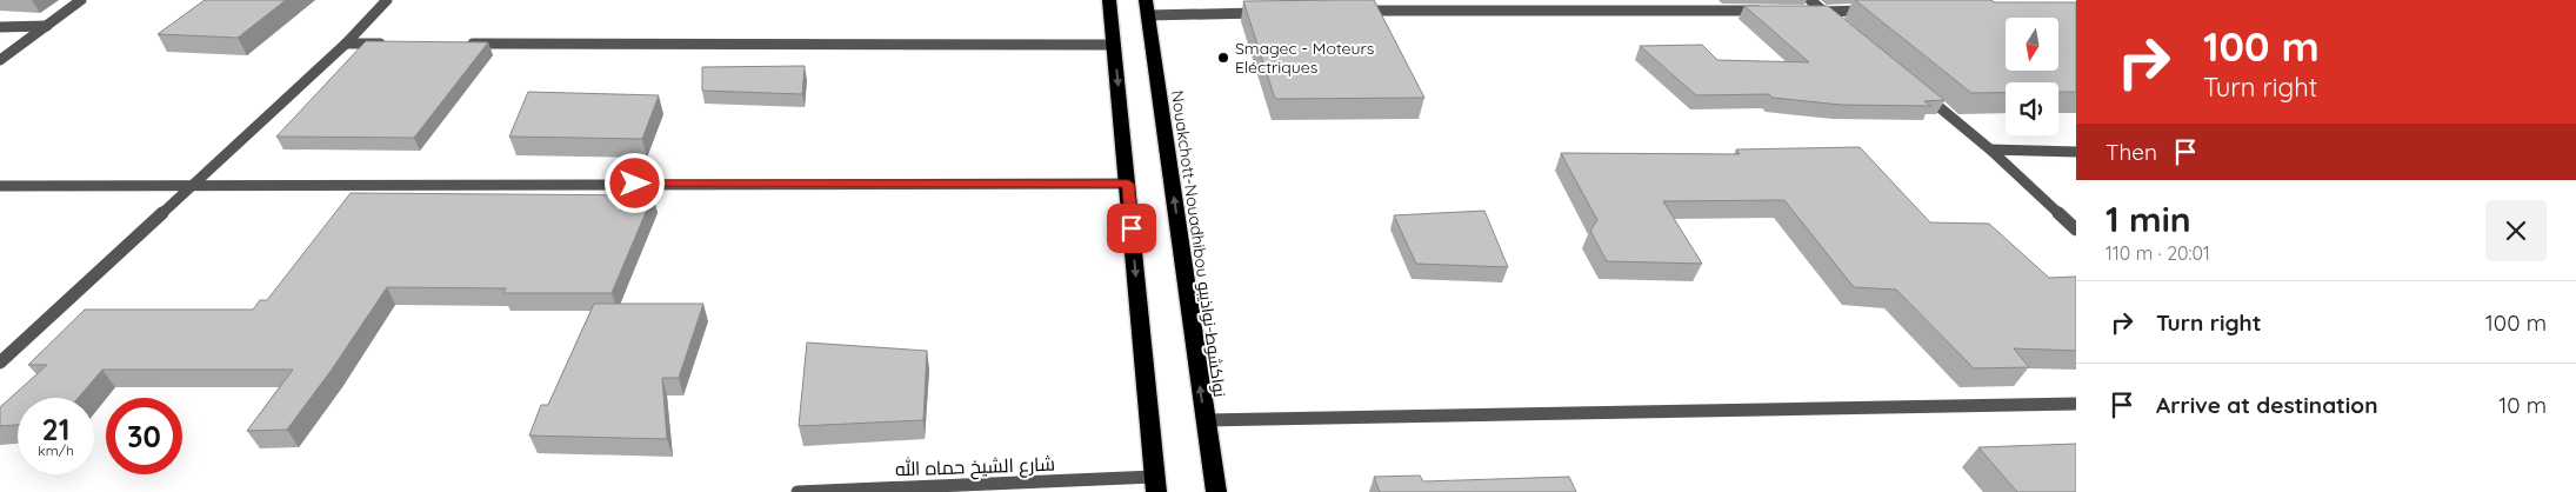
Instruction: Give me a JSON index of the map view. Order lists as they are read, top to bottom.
{
  "streets": {
    "highway": ["Nouakchott-Nouadhibou نواكشوط-نواذيبو"],
    "street": ["شارع الشيخ حماه الله"]
  },
  "places": ["Smagec - Moteurs Eléctriques"],
  "north": "bottom",
  "page": {
    "turn": ["100 m", "Turn right"],
    "then": "Then",
    "heading": ["1 min", "110 m · 20:01"],
    "list": [
      {
        "name": "Turn right",
        "value": "100 m"
      },
      {
        "name": "Arrive at destination",
        "value": "10 m"
      }
    ],
    "speed": "21 km/h",
    "limit": "30"
  }
}
